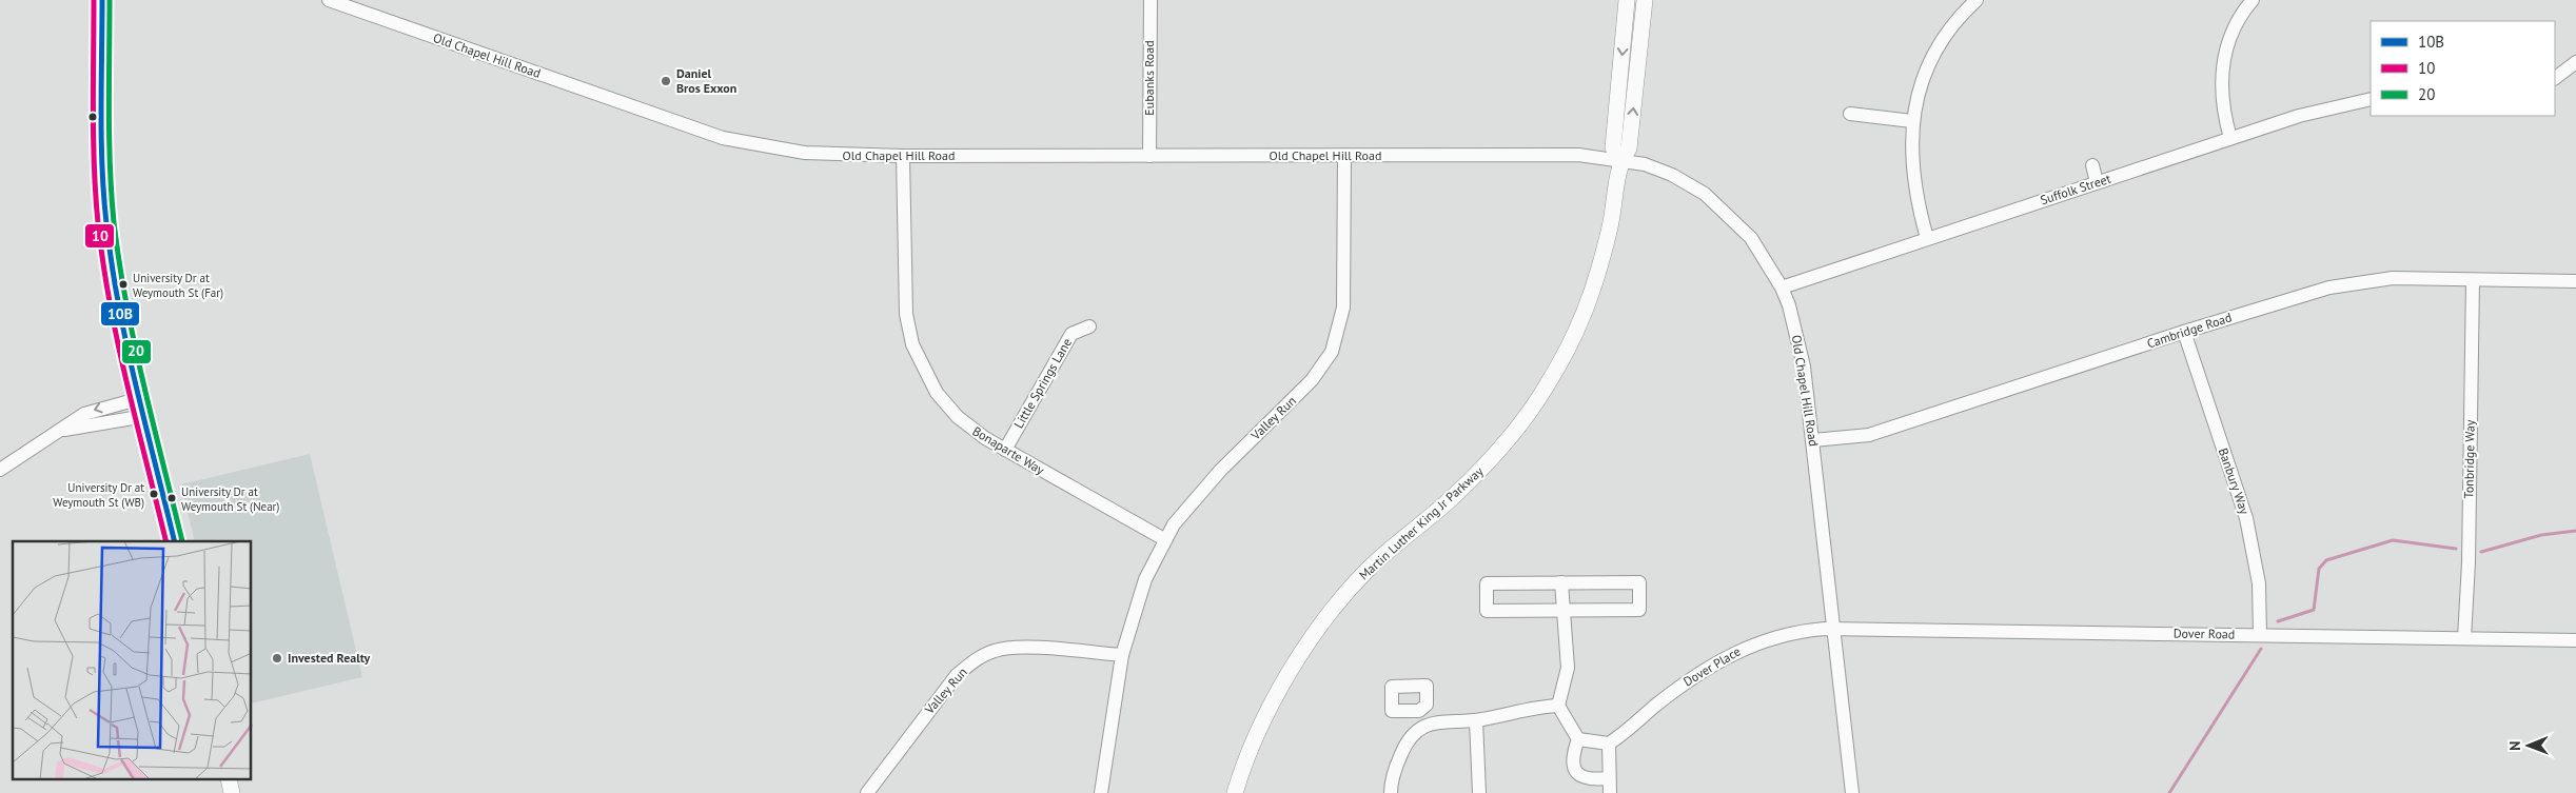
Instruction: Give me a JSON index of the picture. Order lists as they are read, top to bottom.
{
  "streets": {
    "main road": ["Martin Luther King Jr Parkway"],
    "street": [
      "Old Chapel Hill Road",
      "Eubanks Road",
      "Suffolk Street",
      "Cambridge Road",
      "Little Springs Lane",
      "Valley Run",
      "Bonaparte Way",
      "Tonbridge Way",
      "Banbury Way",
      "Dover Road",
      "Dover Place"
    ]
  },
  "crossings": [
    ["Old Chapel Hill Road", "Eubanks Road"],
    ["Old Chapel Hill Road", "Suffolk Street"],
    ["Old Chapel Hill Road", "Cambridge Road"],
    ["Old Chapel Hill Road", "Valley Run"],
    ["Old Chapel Hill Road", "Bonaparte Way"],
    ["Old Chapel Hill Road", "Martin Luther King Jr Parkway"],
    ["Old Chapel Hill Road", "Dover Road"],
    ["Old Chapel Hill Road", "Dover Place"],
    ["Cambridge Road", "Tonbridge Way"],
    ["Cambridge Road", "Banbury Way"],
    ["Little Springs Lane", "Bonaparte Way"],
    ["Valley Run", "Bonaparte Way"],
    ["Tonbridge Way", "Dover Road"],
    ["Banbury Way", "Dover Road"],
    ["Dover Road", "Dover Place"]
  ],
  "places": [
    "Daniel Bros Exxon",
    "University Dr at Weymouth St (Far)",
    "University Dr at Weymouth St (WB)",
    "University Dr at Weymouth St (Near)",
    "Invested Realty"
  ],
  "lines": ["transit line 10B", "transit line 10", "transit line 20"],
  "legend": ["10B", "10", "20"],
  "north": "left"
}
